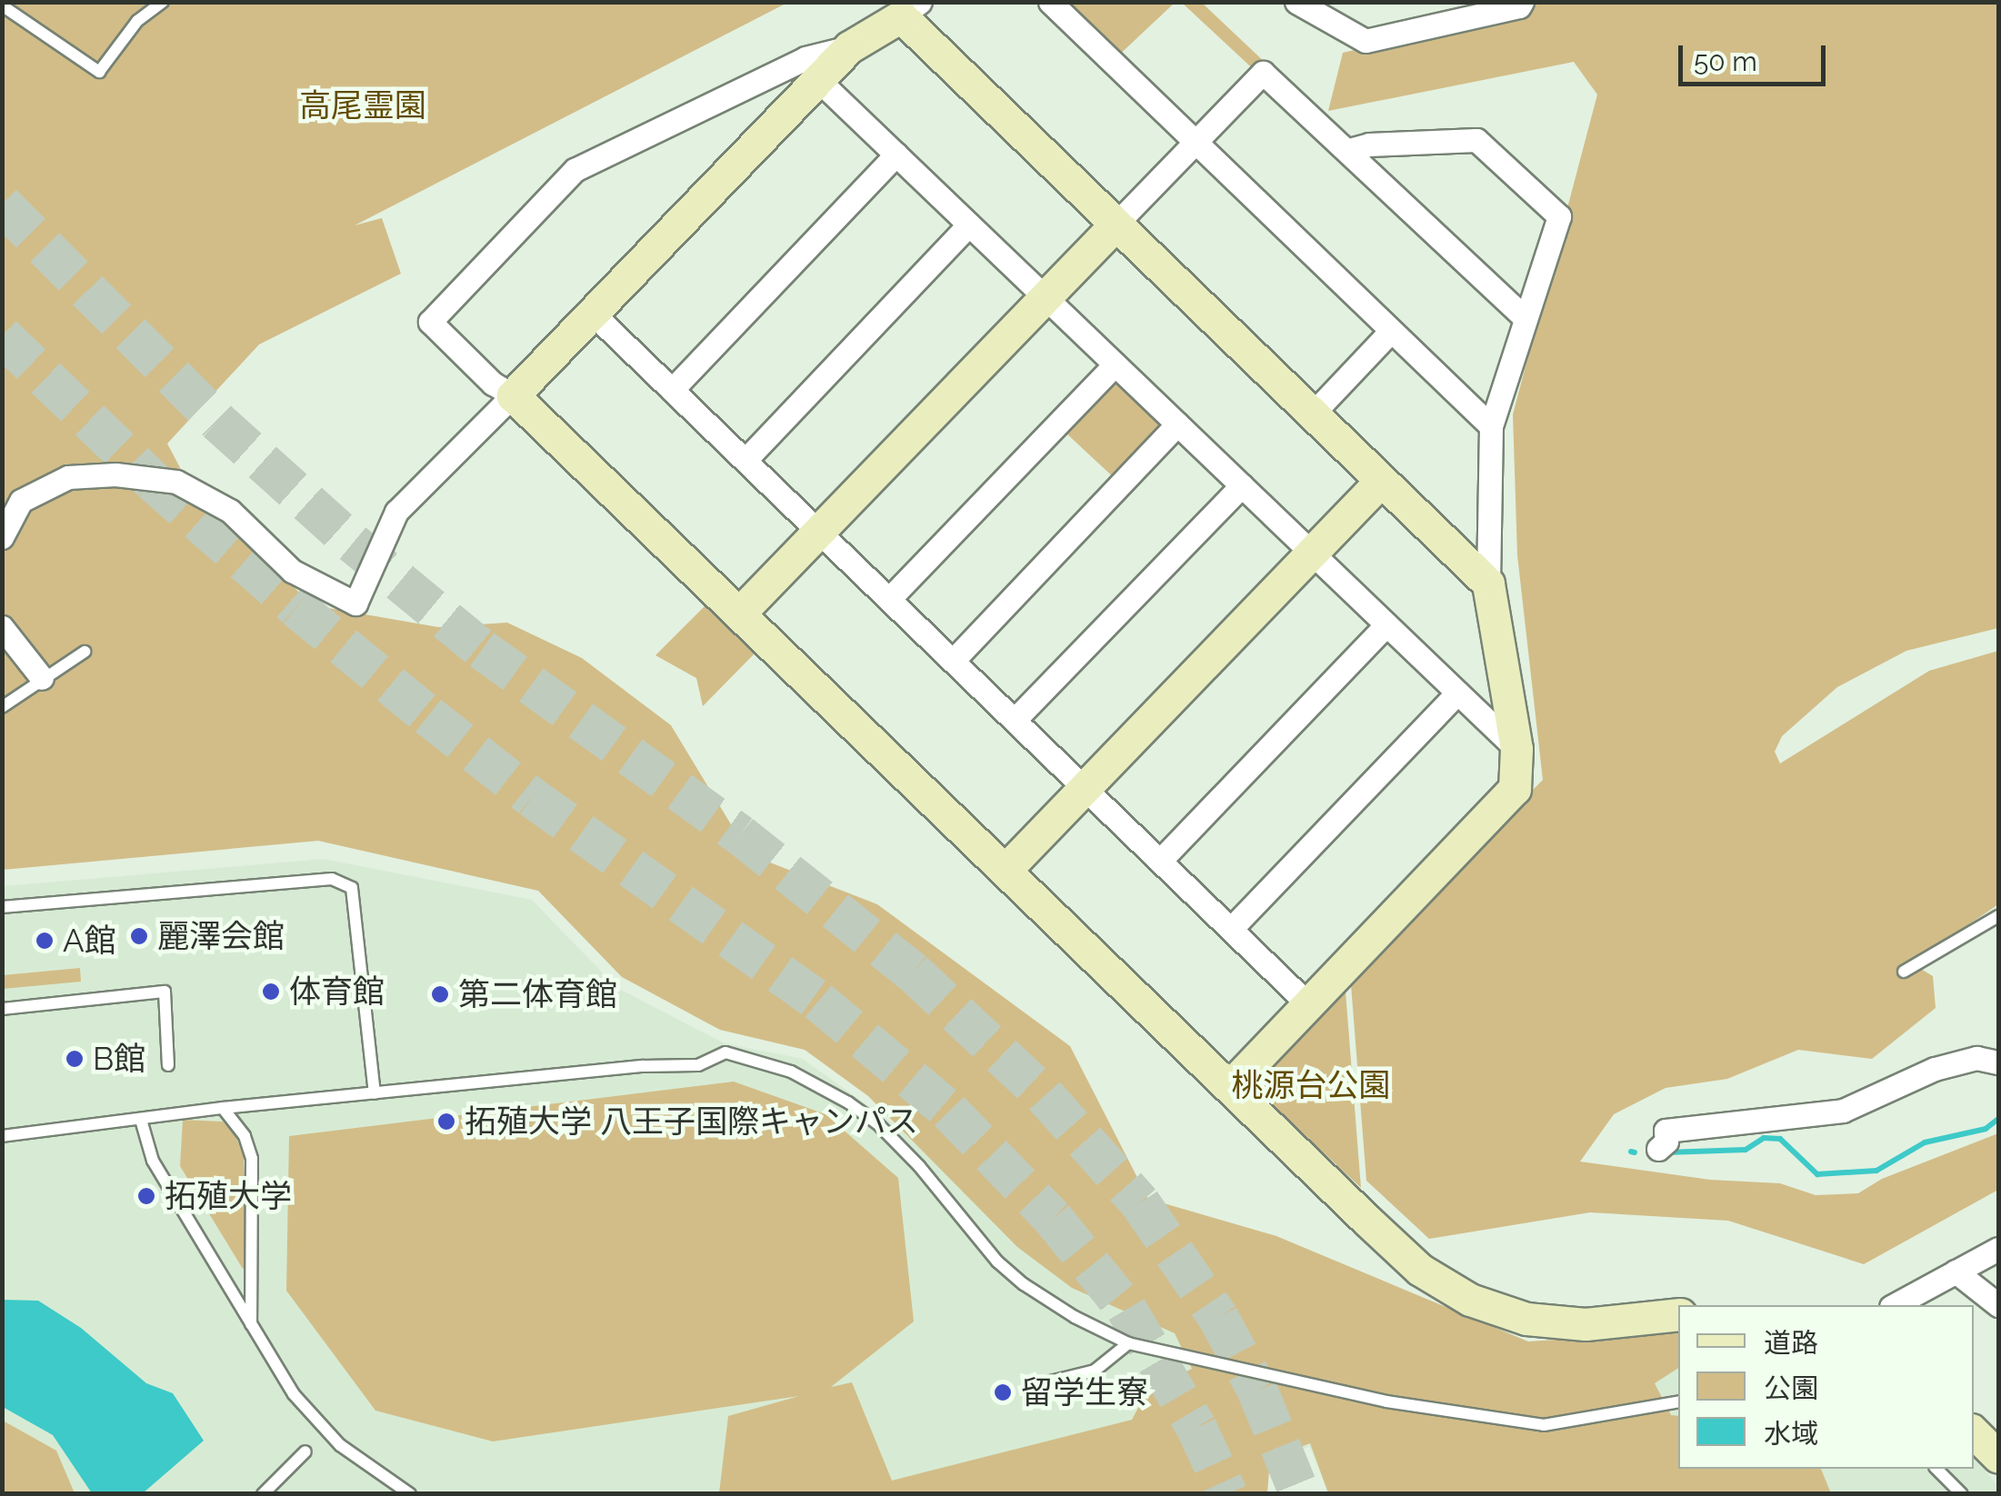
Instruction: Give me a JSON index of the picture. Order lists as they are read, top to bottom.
{
  "parks": ["高尾霊園", "桃源台公園"],
  "places": [
    "麗澤会館",
    "A館",
    "体育館",
    "第二体育館",
    "B館",
    "拓殖大学 八王子国際キャンパス",
    "拓殖大学",
    "留学生寮"
  ],
  "legend": ["道路", "公園", "水域"],
  "scale_bar": "50 m"
}
